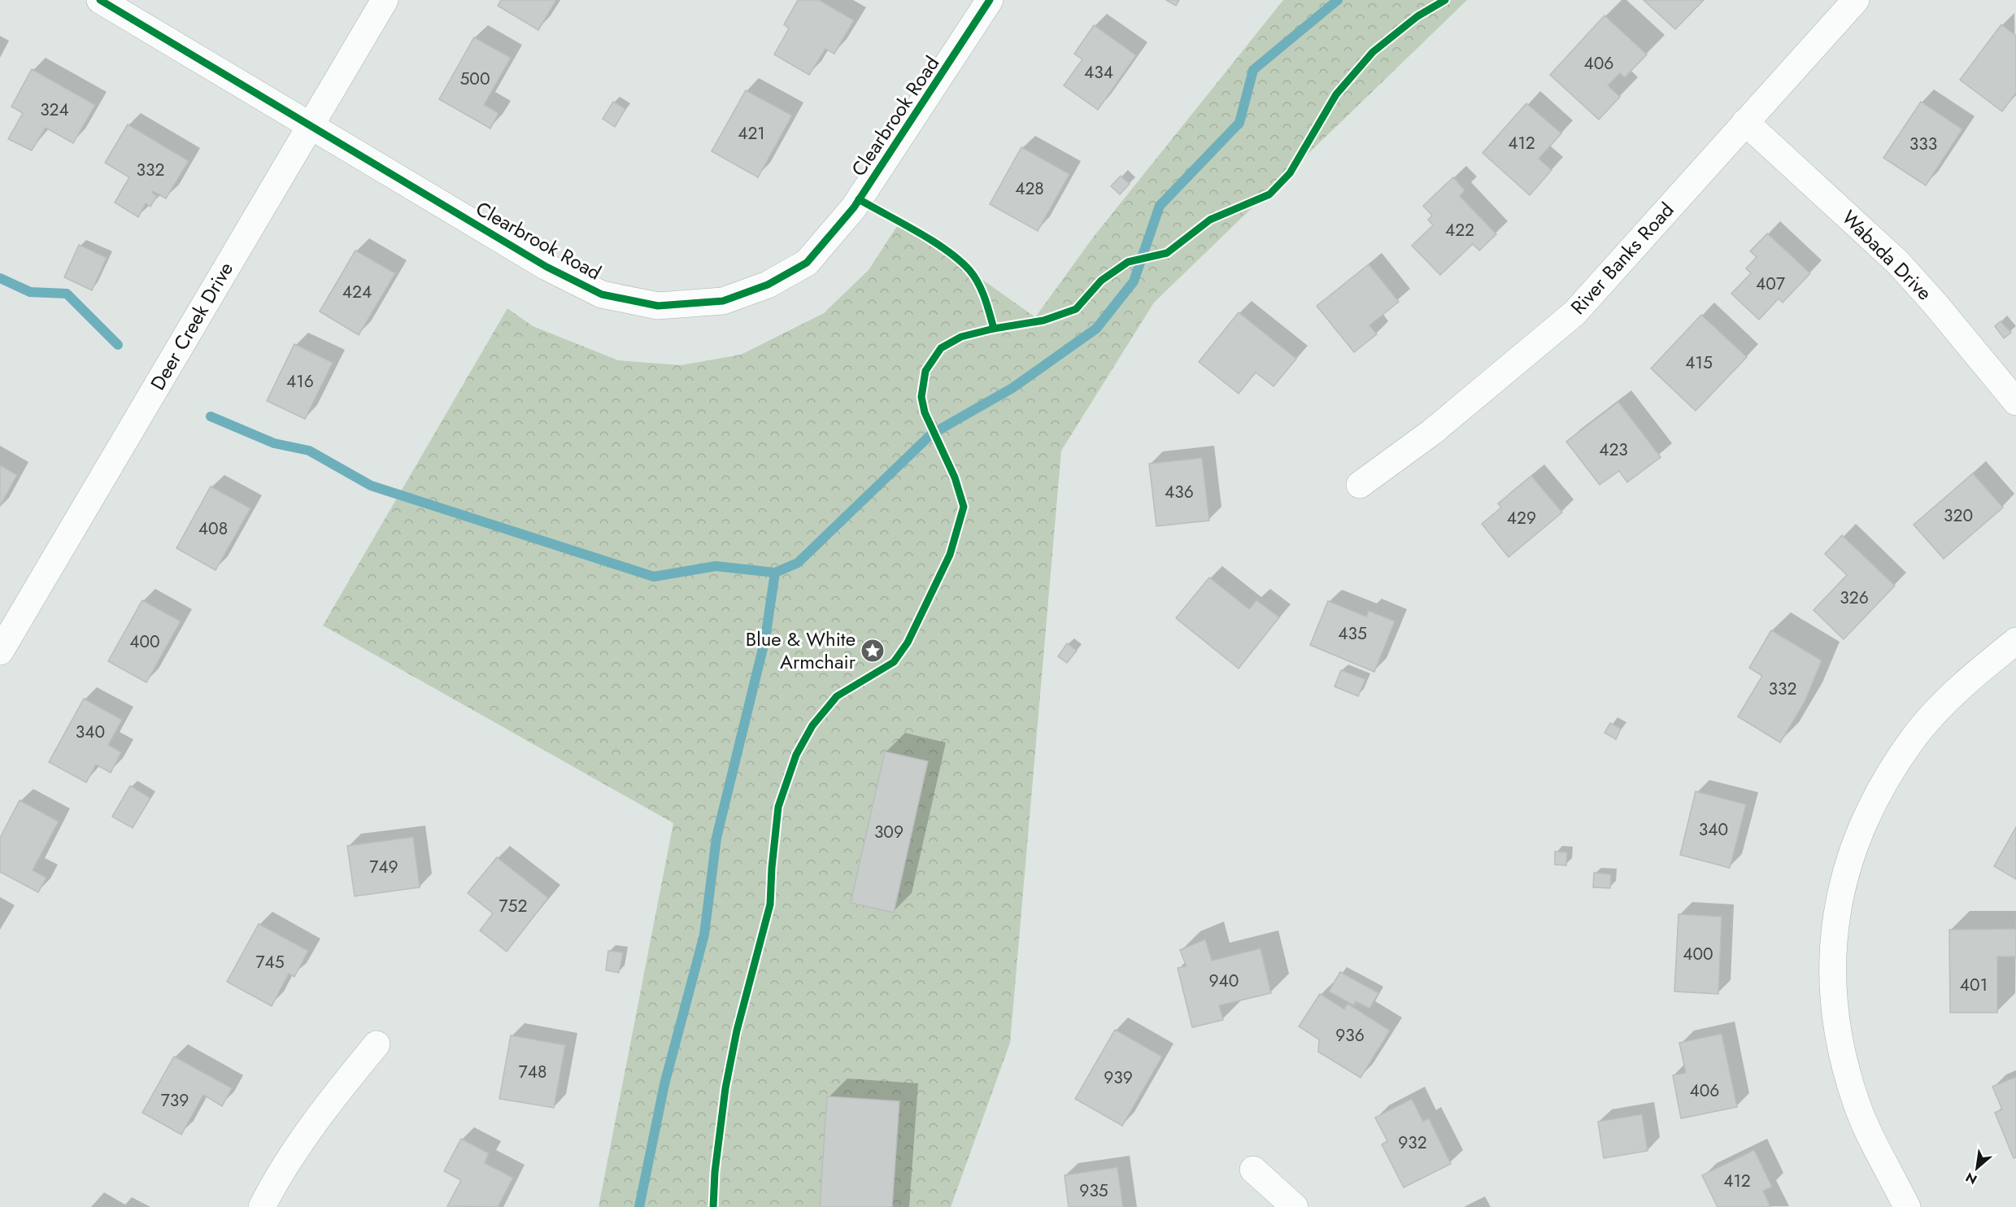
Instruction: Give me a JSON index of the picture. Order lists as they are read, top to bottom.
{
  "streets": {
    "street": [
      "Clearbrook Road",
      "Wabada Drive",
      "River Banks Road",
      "Deer Creek Drive"
    ]
  },
  "crossings": [
    ["Clearbrook Road", "Deer Creek Drive"],
    ["Wabada Drive", "River Banks Road"]
  ],
  "places": {
    "place": ["Blue & White Armchair"]
  },
  "house_numbers": [
    "406",
    "434",
    "500",
    "324",
    "421",
    "412",
    "333",
    "332",
    "428",
    "422",
    "407",
    "424",
    "415",
    "416",
    "423",
    "436",
    "320",
    "429",
    "408",
    "326",
    "435",
    "400",
    "332",
    "340",
    "340",
    "309",
    "749",
    "752",
    "400",
    "745",
    "940",
    "401",
    "936",
    "748",
    "939",
    "406",
    "739",
    "932",
    "412",
    "935"
  ],
  "north": "bottom left"
}
